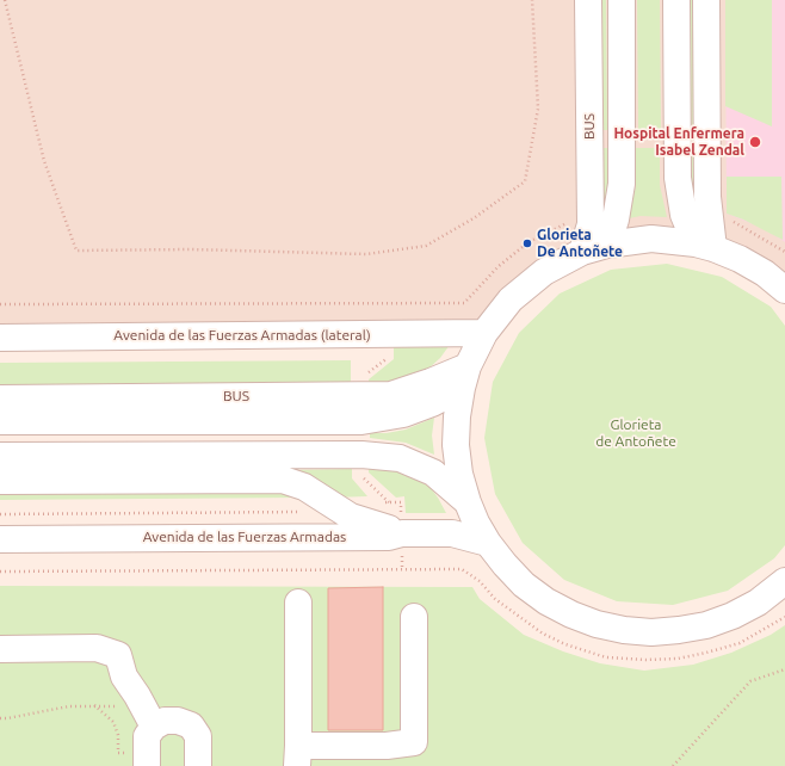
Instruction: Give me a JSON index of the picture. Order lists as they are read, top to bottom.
{
  "streets": {
    "street": ["BUS", "Avenida de las Fuerzas Armadas (lateral)", "Avenida de las Fuerzas Armadas"]
  },
  "parks": ["Glorieta de Antoñete"],
  "places": ["Hospital Enfermera Isabel Zendal", "Glorieta De Antoñete"]
}
